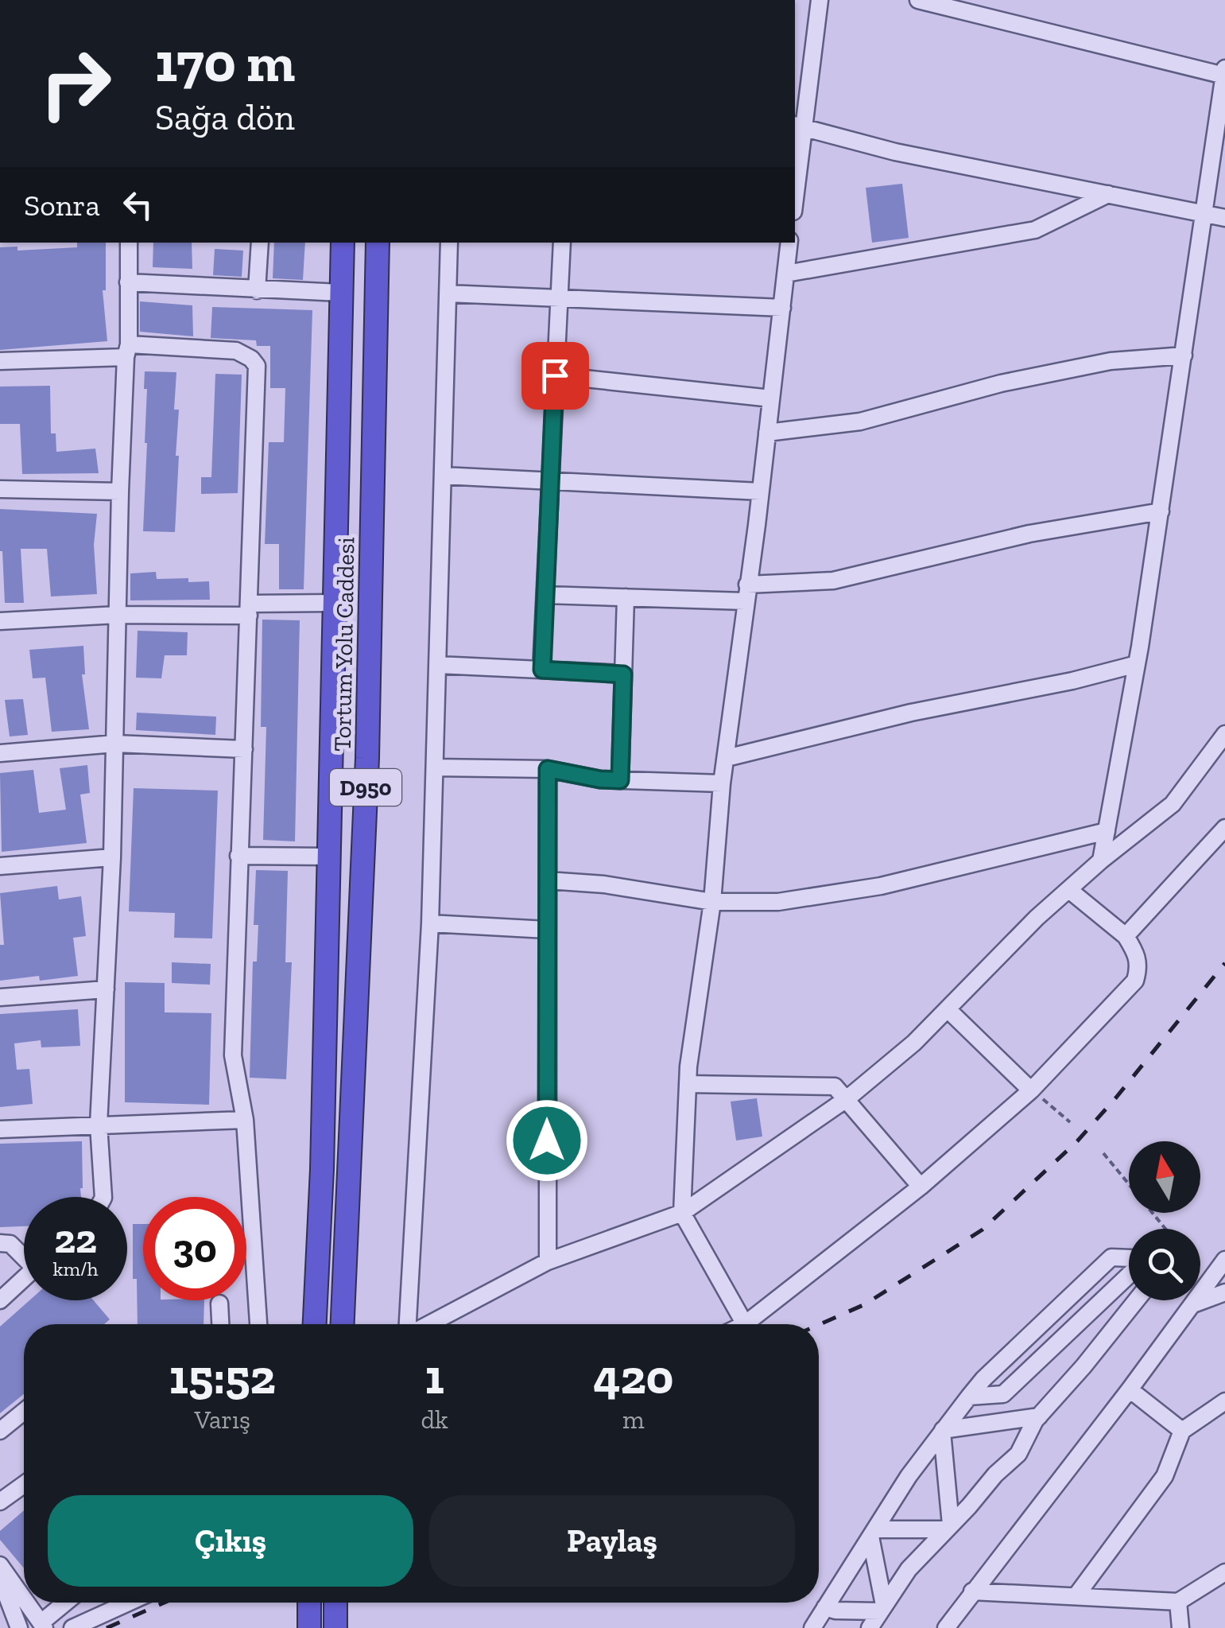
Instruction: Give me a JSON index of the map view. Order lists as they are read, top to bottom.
{
  "streets": {
    "highway": ["Tortum Yolu Caddesi", "D950"]
  },
  "north": "top",
  "page": {
    "turn": ["170 m", "Sağa dön"],
    "then": "Sonra",
    "speed": "22 km/h",
    "limit": "30",
    "eta": [
      "15:52",
      "Varış",
      "1",
      "dk",
      "420",
      "m"
    ],
    "buttons": ["Çıkış", "Paylaş"]
  }
}
